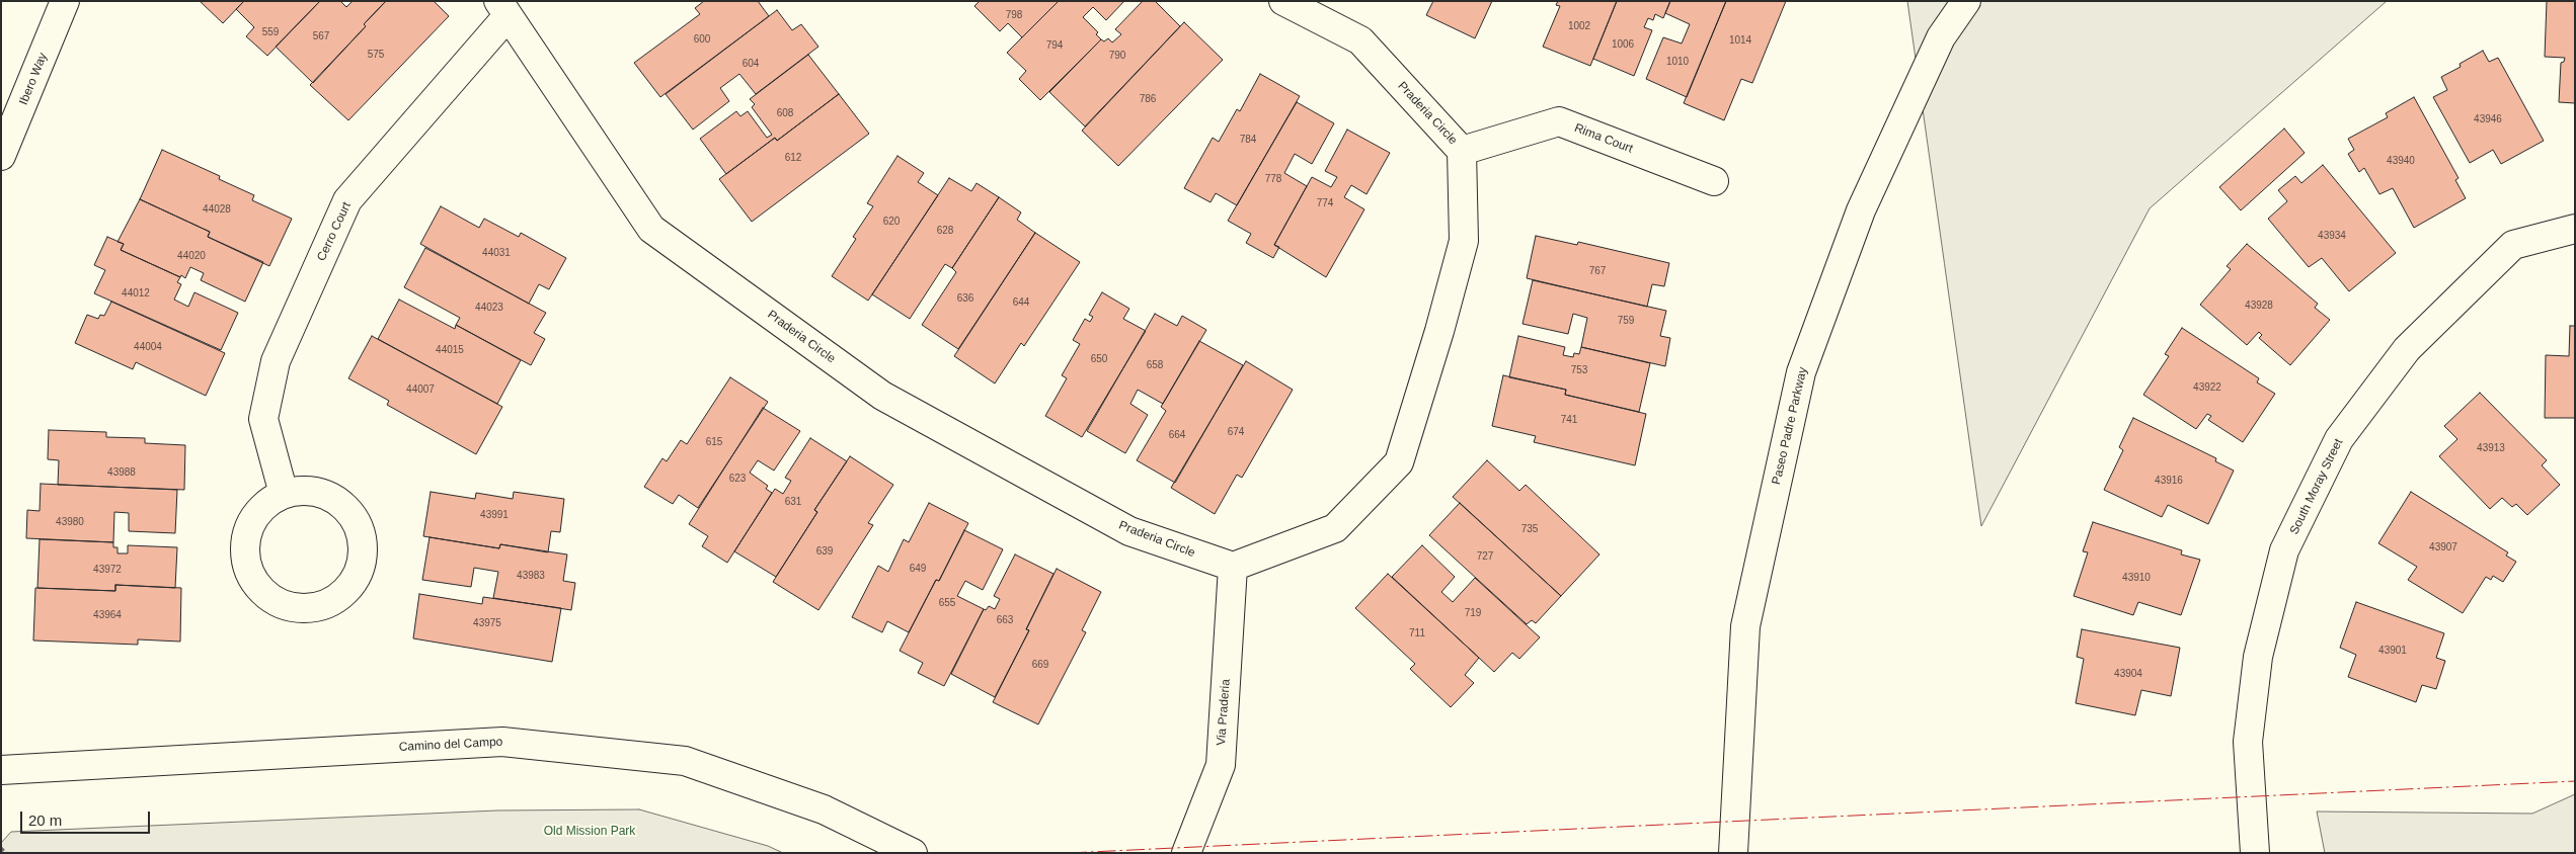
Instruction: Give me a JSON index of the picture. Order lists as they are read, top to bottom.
{
  "streets": {
    "street": [
      "Ibero Way",
      "Praderia Circle",
      "Rima Court",
      "Cerro Court",
      "Paseo Padre Parkway",
      "South Moray Street",
      "Via Praderia",
      "Camino del Campo"
    ]
  },
  "crossings": [
    ["Praderia Circle", "Rima Court"],
    ["Praderia Circle", "Cerro Court"],
    ["Praderia Circle", "Via Praderia"]
  ],
  "parks": ["Old Mission Park"],
  "house_numbers": [
    "798",
    "1002",
    "559",
    "567",
    "600",
    "1014",
    "1006",
    "794",
    "575",
    "790",
    "1010",
    "604",
    "786",
    "608",
    "43946",
    "784",
    "612",
    "43940",
    "778",
    "774",
    "44028",
    "620",
    "628",
    "43934",
    "44031",
    "44020",
    "767",
    "44012",
    "636",
    "644",
    "43928",
    "44023",
    "759",
    "44004",
    "44015",
    "650",
    "658",
    "753",
    "43922",
    "44007",
    "741",
    "674",
    "664",
    "615",
    "43913",
    "43988",
    "623",
    "43916",
    "631",
    "43991",
    "43980",
    "735",
    "43907",
    "639",
    "727",
    "649",
    "43972",
    "43983",
    "43910",
    "655",
    "719",
    "43964",
    "663",
    "43975",
    "711",
    "43901",
    "669",
    "43904"
  ],
  "scale_bar": "20 m"
}
